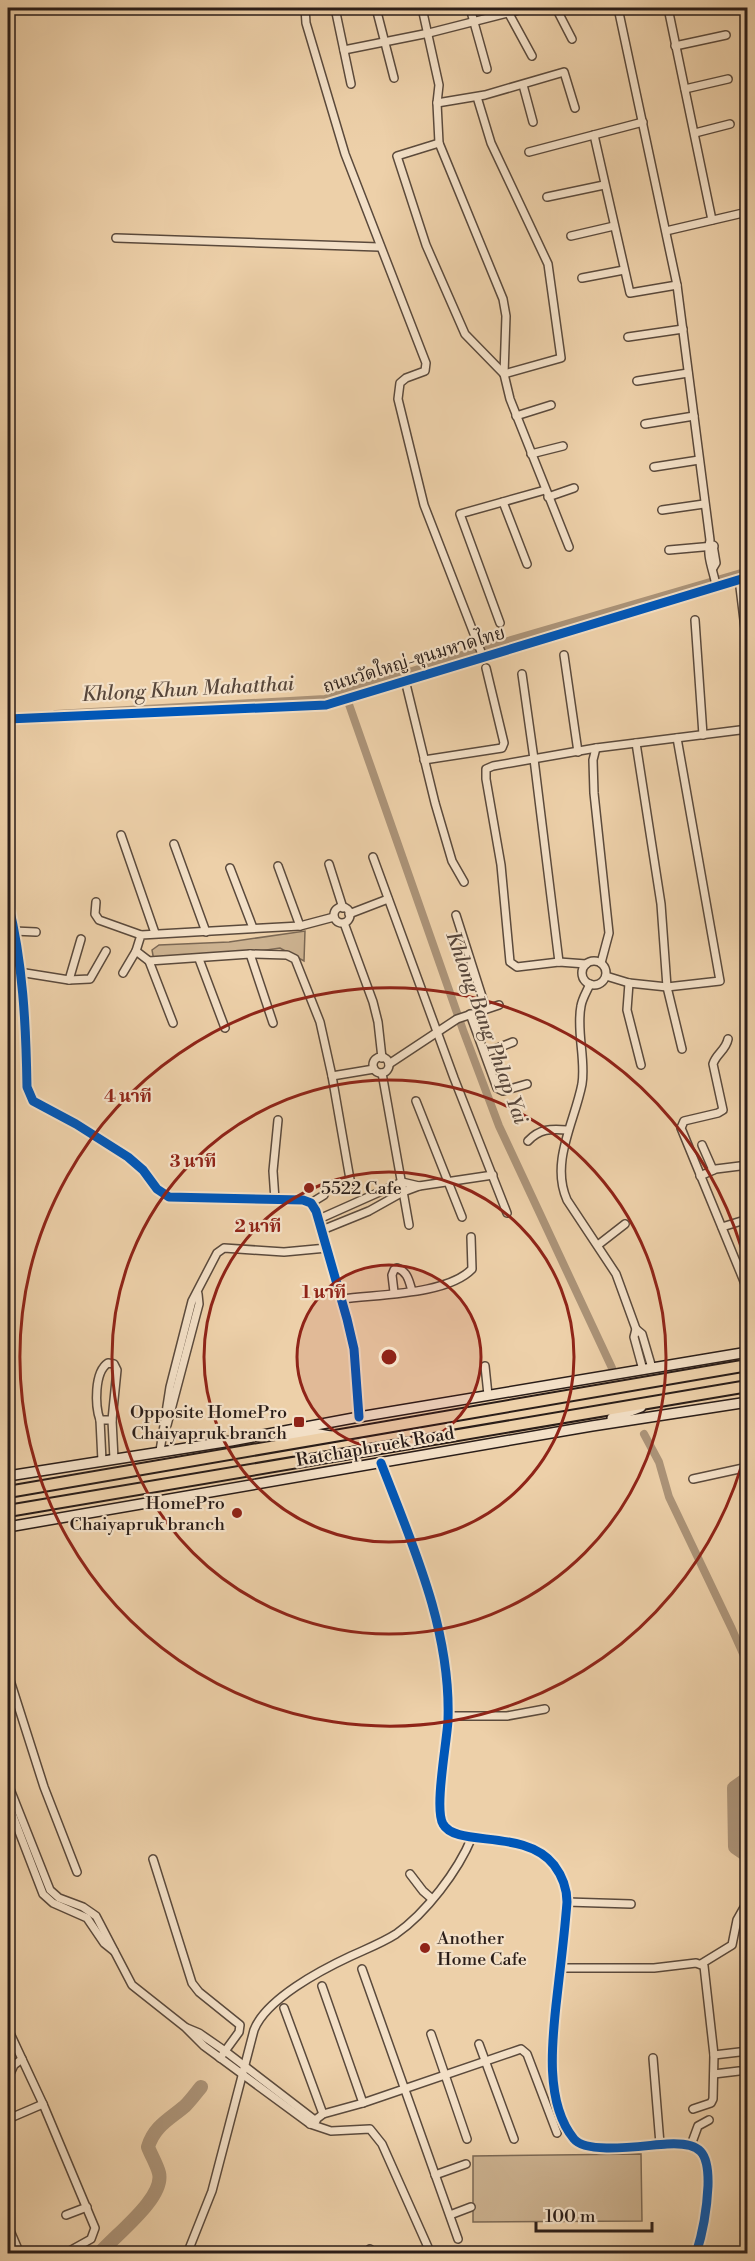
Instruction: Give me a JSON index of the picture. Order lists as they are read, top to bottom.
{
  "streets": {
    "main road": ["Ratchaphruek Road"],
    "street": ["ถนนวัดใหญ่-ขุนมหาดไทย"]
  },
  "water": ["Khlong Khun Mahatthai", "Khlong Bang Phlap Yai"],
  "places": {
    "other": ["5522 Cafe", "HomePro Chaiyapruk branch", "Another Home Cafe"],
    "transit": ["Opposite HomePro Chaiyapruk branch"]
  },
  "scale_bar": "100 m",
  "rings": [
    "4 นาที",
    "3 นาที",
    "2 นาที",
    "1 นาที"
  ]
}
